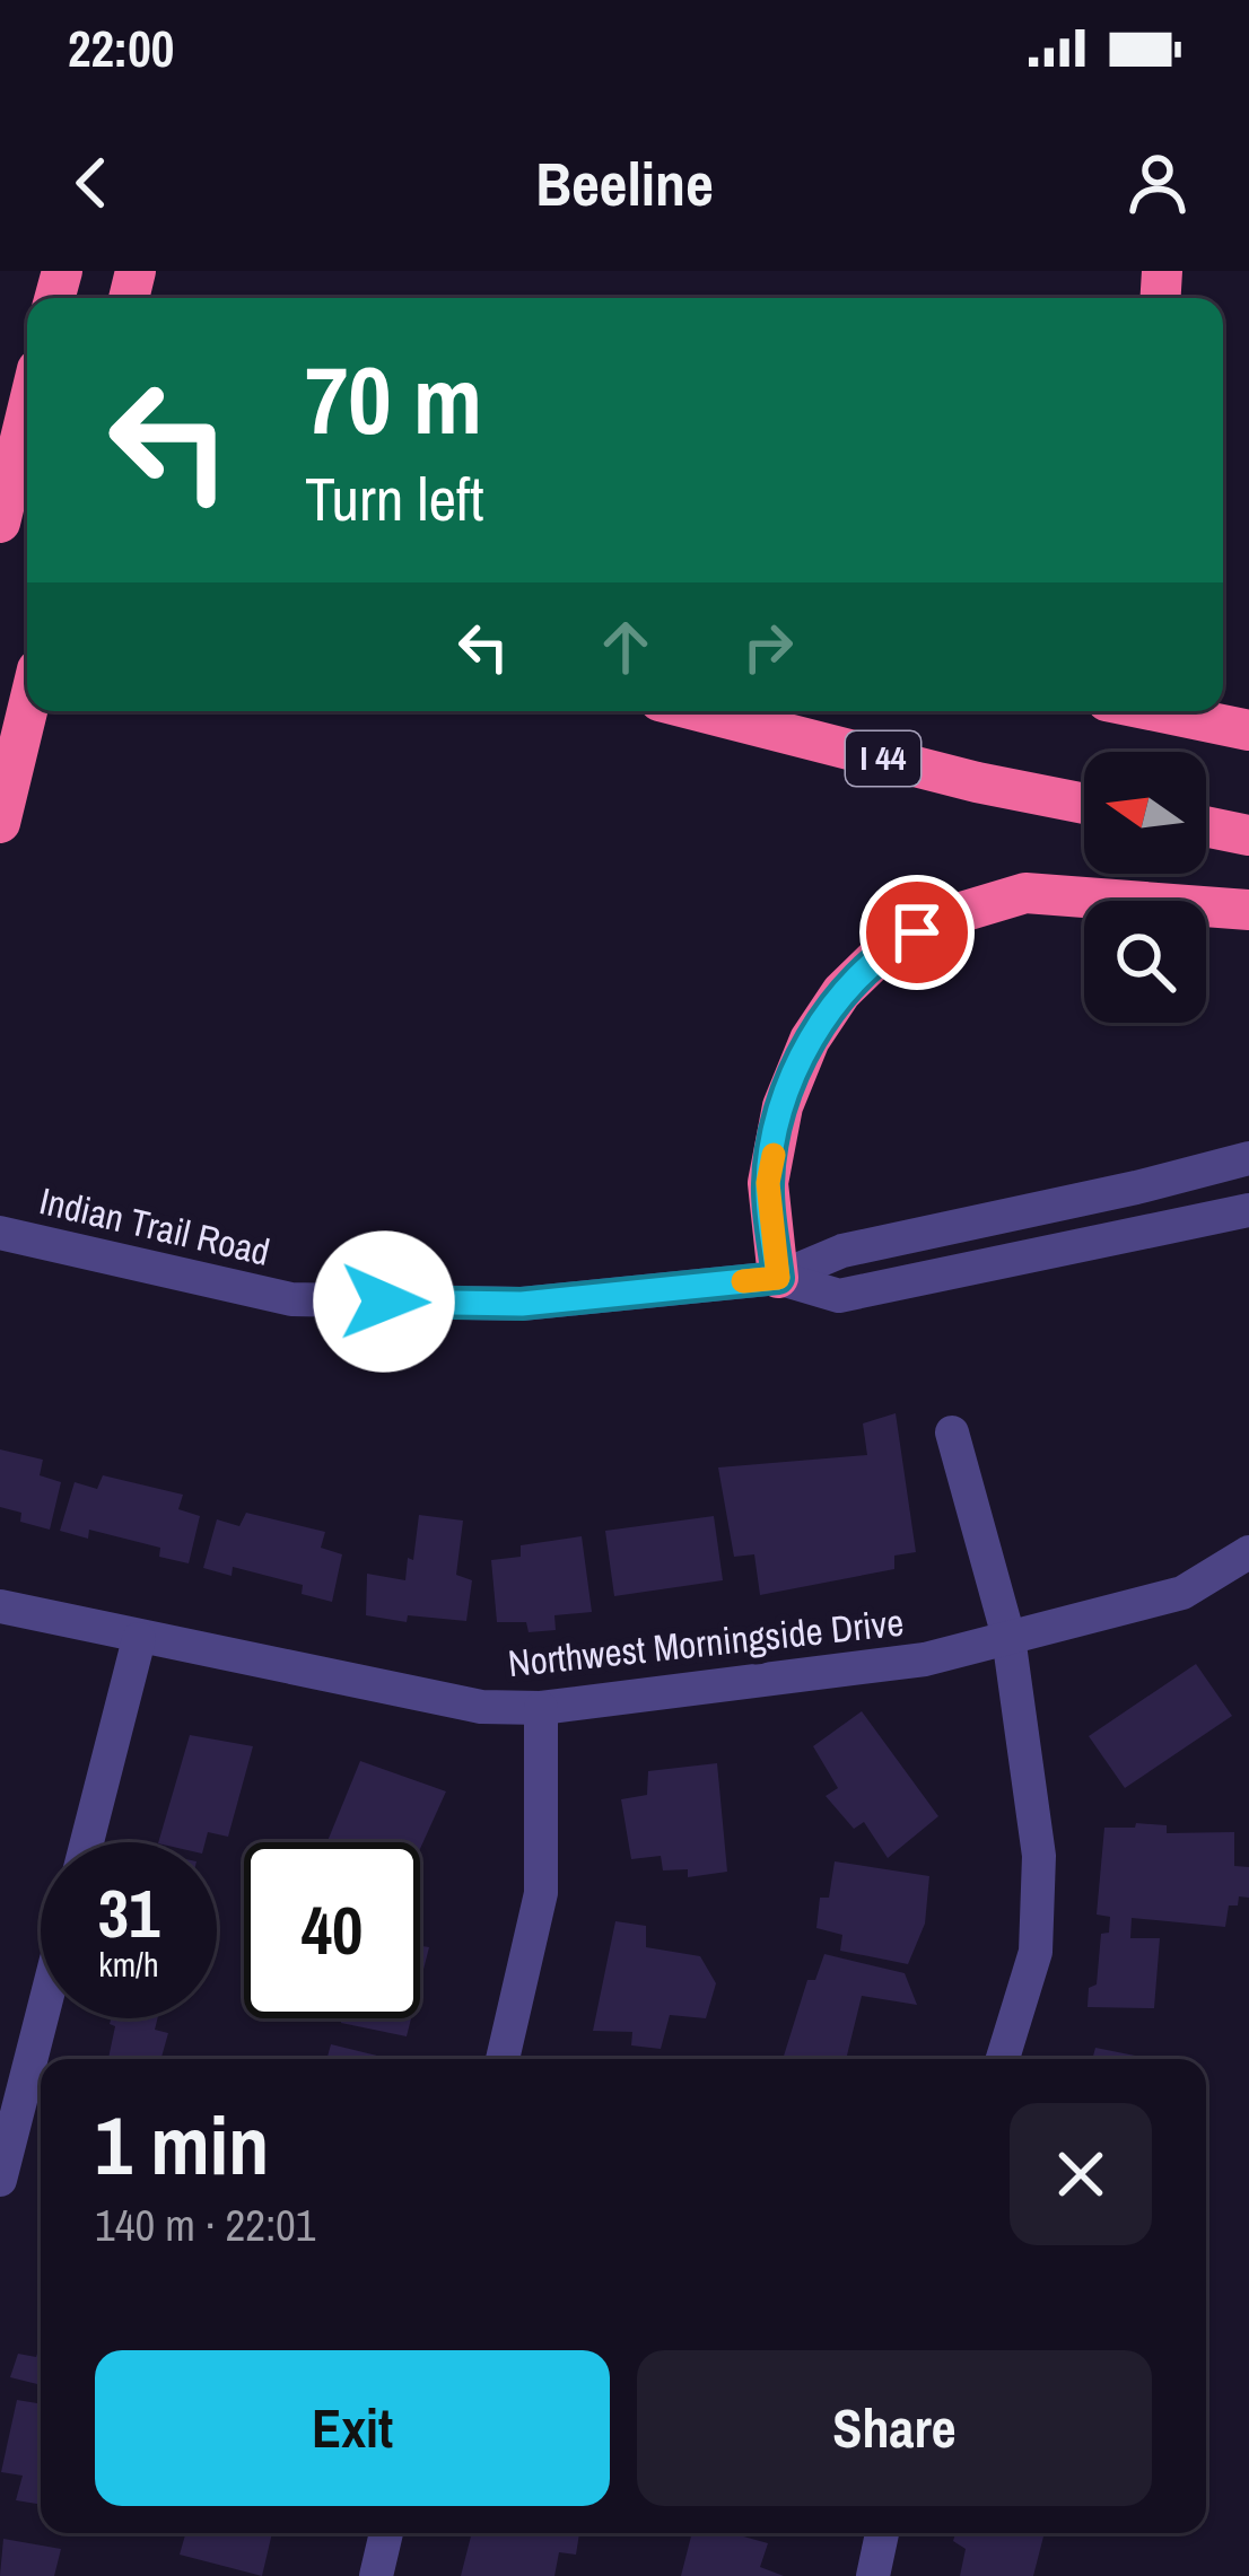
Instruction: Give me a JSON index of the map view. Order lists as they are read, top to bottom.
{
  "streets": {
    "highway": ["I 44"],
    "street": ["Indian Trail Road", "Northwest Morningside Drive"]
  },
  "north": "left",
  "page": {
    "status": "22:00",
    "header": "Beeline",
    "turn": ["70 m", "Turn left"],
    "speed": "31 km/h",
    "limit": "40",
    "heading": ["1 min", "140 m · 22:01"],
    "buttons": ["Exit", "Share"]
  }
}
